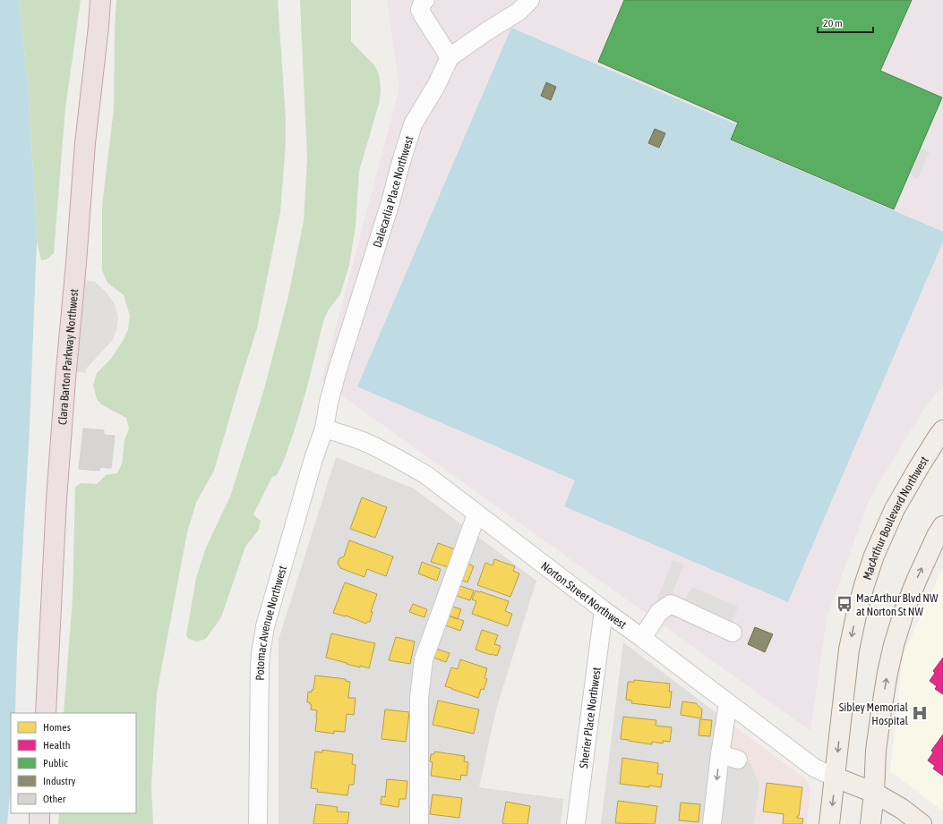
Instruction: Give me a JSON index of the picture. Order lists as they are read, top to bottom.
{
  "streets": {
    "highway": ["Clara Barton Parkway Northwest"],
    "main road": ["MacArthur Boulevard Northwest"],
    "street": [
      "Dalecarlia Place Northwest",
      "Norton Street Northwest",
      "Potomac Avenue Northwest",
      "Sherier Place Northwest"
    ]
  },
  "crossings": [
    ["Dalecarlia Place Northwest", "Norton Street Northwest"],
    ["Dalecarlia Place Northwest", "Potomac Avenue Northwest"],
    ["MacArthur Boulevard Northwest", "Norton Street Northwest"],
    ["Norton Street Northwest", "Potomac Avenue Northwest"],
    ["Norton Street Northwest", "Sherier Place Northwest"]
  ],
  "places": {
    "bus stop": ["MacArthur Blvd NW at Norton St NW"],
    "hospital": ["Sibley Memorial Hospital"]
  },
  "legend": [
    "Homes",
    "Health",
    "Public",
    "Industry",
    "Other"
  ],
  "scale_bar": "20 m"
}
